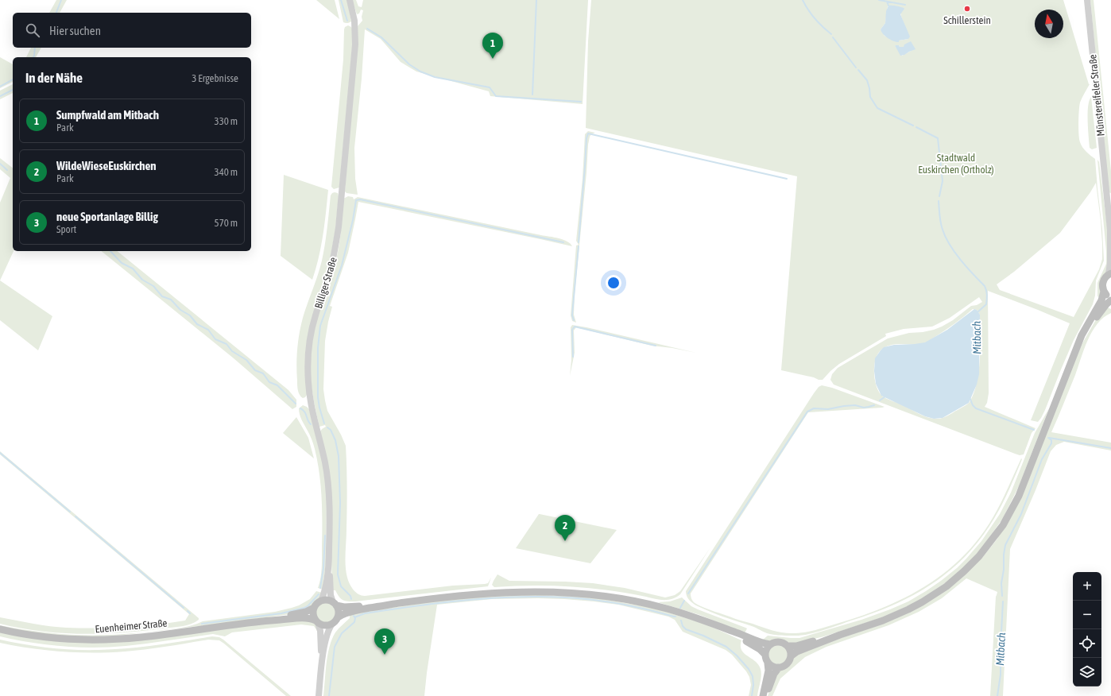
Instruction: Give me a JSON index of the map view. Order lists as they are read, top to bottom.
{
  "streets": {
    "main road": ["Euenheimer Straße"],
    "street": ["Münstereifeler Straße", "Billiger Straße"]
  },
  "crossings": [
    ["Billiger Straße", "Euenheimer Straße"]
  ],
  "water": ["Mitbach"],
  "parks": ["Stadtwald Euskirchen (Ortholz)"],
  "places": ["Schillerstein"],
  "north": "top",
  "page": {
    "search": "Hier suchen",
    "pins": ["1", "2", "3"],
    "heading": ["In der Nähe", "3 Ergebnisse"],
    "list": [
      {
        "mark": "1",
        "name": "Sumpfwald am Mitbach",
        "note": "Park",
        "value": "330 m"
      },
      {
        "mark": "2",
        "name": "WildeWieseEuskirchen",
        "note": "Park",
        "value": "340 m"
      },
      {
        "mark": "3",
        "name": "neue Sportanlage Billig",
        "note": "Sport",
        "value": "570 m"
      }
    ],
    "map_buttons": ["+", "−"]
  }
}
